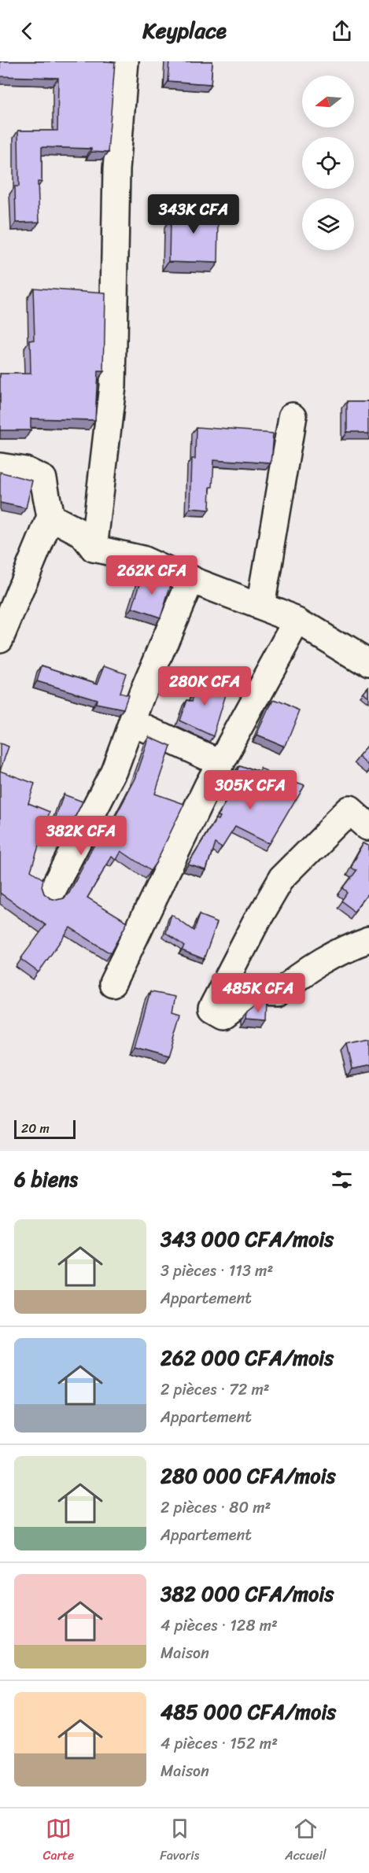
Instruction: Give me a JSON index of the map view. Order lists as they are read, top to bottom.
{
  "scale_bar": "20 m",
  "north": "left",
  "page": {
    "header": "Keyplace",
    "price": [
      "343K CFA",
      "262K CFA",
      "280K CFA",
      "305K CFA",
      "382K CFA",
      "485K CFA"
    ],
    "scale": "20 m",
    "heading": "6 biens",
    "list": [
      {
        "name": "343 000 CFA/mois",
        "note": "3 pièces · 113 m² · Appartement"
      },
      {
        "name": "262 000 CFA/mois",
        "note": "2 pièces · 72 m² · Appartement"
      },
      {
        "name": "280 000 CFA/mois",
        "note": "2 pièces · 80 m² · Appartement"
      },
      {
        "name": "382 000 CFA/mois",
        "note": "4 pièces · 128 m² · Maison"
      },
      {
        "name": "485 000 CFA/mois",
        "note": "4 pièces · 152 m² · Maison"
      }
    ],
    "tabs": ["Carte", "Favoris", "Accueil"]
  }
}
